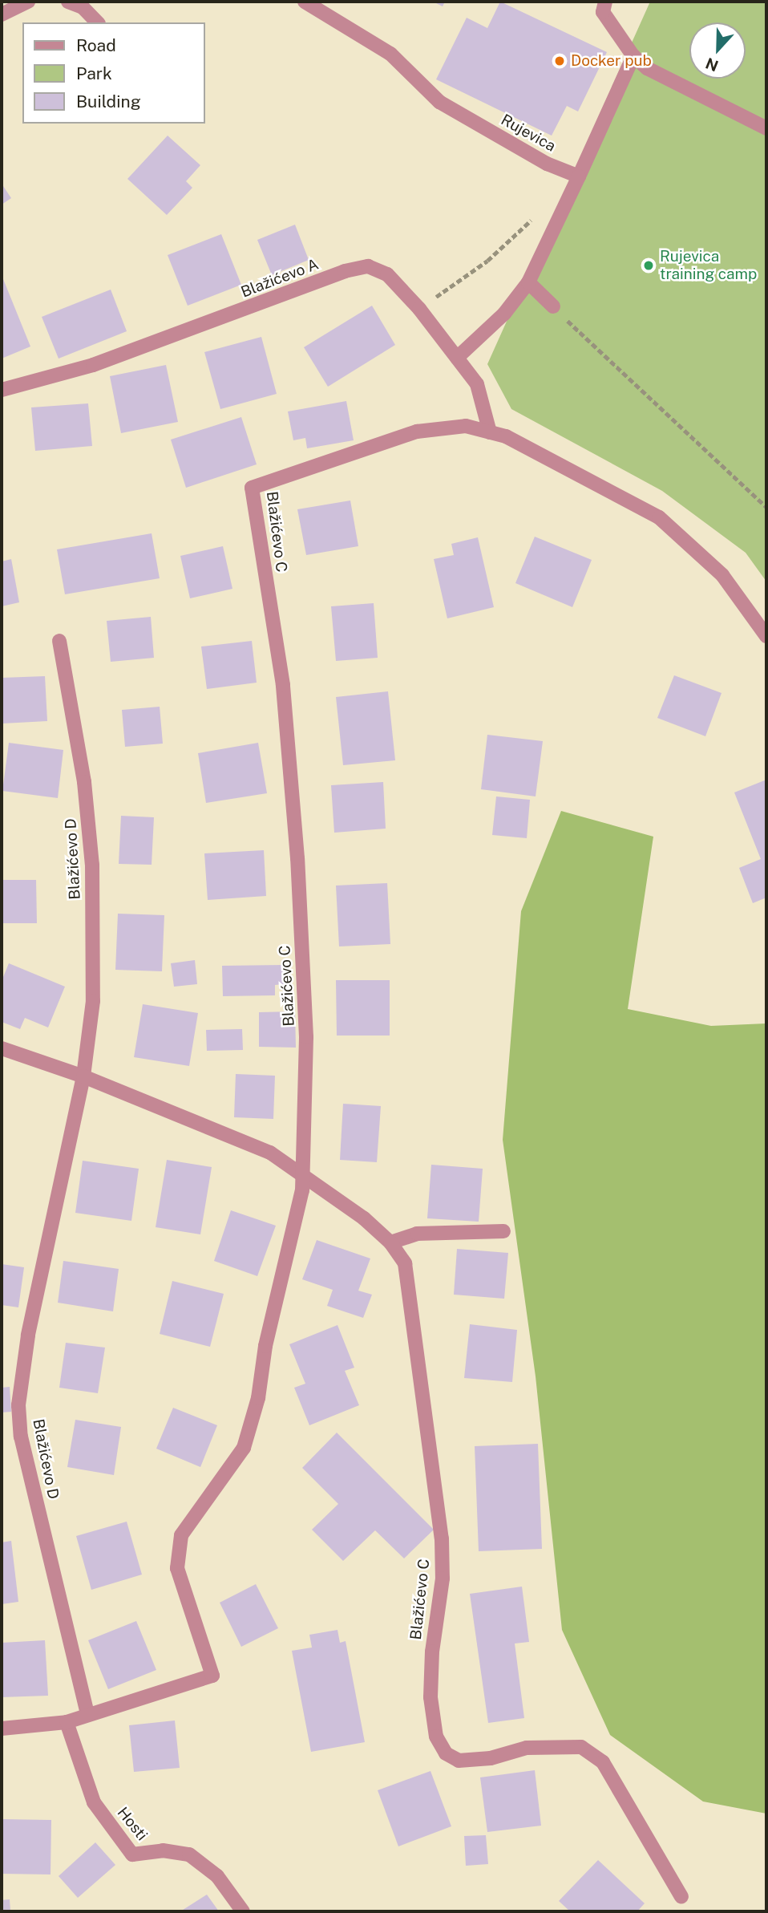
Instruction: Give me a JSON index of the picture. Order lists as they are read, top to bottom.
{
  "streets": {
    "street": [
      "Rujevica",
      "Blažićevo A",
      "Blažićevo C",
      "Blažićevo D",
      "Hosti"
    ]
  },
  "crossings": [
    ["Blažićevo A", "Blažićevo C"],
    ["Blažićevo C", "Blažićevo D"],
    ["Blažićevo C", "Hosti"]
  ],
  "places": ["Docker pub", "Rujevica training camp"],
  "legend": ["Road", "Park", "Building"],
  "north": "bottom"
}
